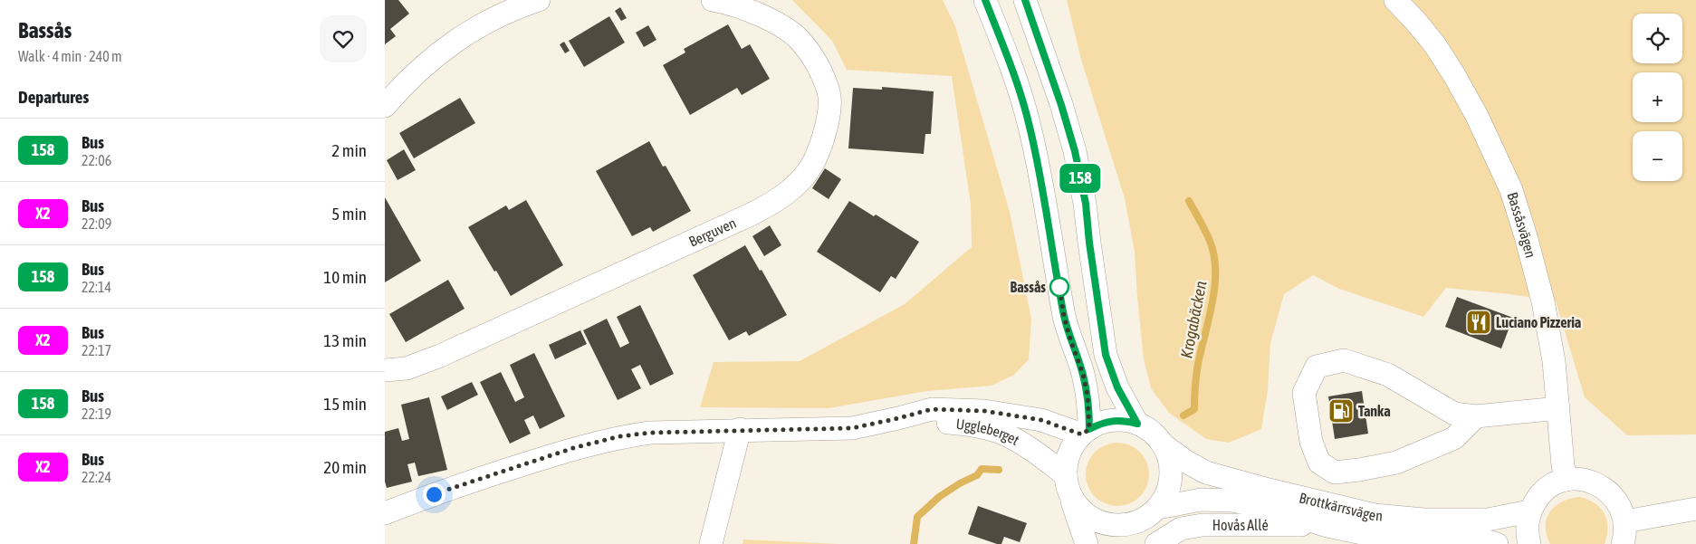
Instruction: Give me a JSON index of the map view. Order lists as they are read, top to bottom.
{
  "streets": {
    "street": [
      "Bassåsvägen",
      "Berguven",
      "Uggleberget",
      "Brottkärrsvägen",
      "Hovås Allé"
    ]
  },
  "crossings": [
    ["Uggleberget", "Brottkärrsvägen"],
    ["Brottkärrsvägen", "Hovås Allé"]
  ],
  "water": ["Krogabäcken"],
  "places": {
    "other": ["Bassås"],
    "restaurant": ["Luciano Pizzeria"],
    "fuel station": ["Tanka"]
  },
  "lines": ["bus line 158"],
  "page": {
    "heading": [
      ["Bassås", "Walk · 4 min · 240 m"],
      "Departures"
    ],
    "on_map": "158",
    "map_buttons": ["+", "−"],
    "list": [
      {
        "mark": "158",
        "name": "Bus",
        "note": "22:06",
        "value": "2 min"
      },
      {
        "mark": "X2",
        "name": "Bus",
        "note": "22:09",
        "value": "5 min"
      },
      {
        "mark": "158",
        "name": "Bus",
        "note": "22:14",
        "value": "10 min"
      },
      {
        "mark": "X2",
        "name": "Bus",
        "note": "22:17",
        "value": "13 min"
      },
      {
        "mark": "158",
        "name": "Bus",
        "note": "22:19",
        "value": "15 min"
      },
      {
        "mark": "X2",
        "name": "Bus",
        "note": "22:24",
        "value": "20 min"
      }
    ]
  }
}
